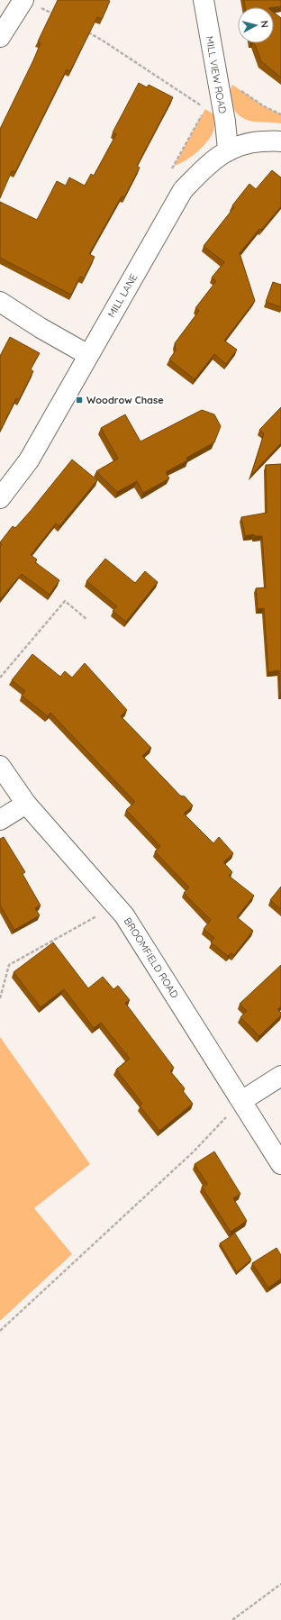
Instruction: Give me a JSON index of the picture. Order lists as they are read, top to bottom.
{
  "streets": {
    "street": ["MILL VIEW ROAD", "MILL LANE", "BROOMFIELD ROAD"]
  },
  "crossings": [
    ["MILL VIEW ROAD", "MILL LANE"]
  ],
  "places": {
    "transit": ["Woodrow Chase"]
  },
  "north": "right"
}
